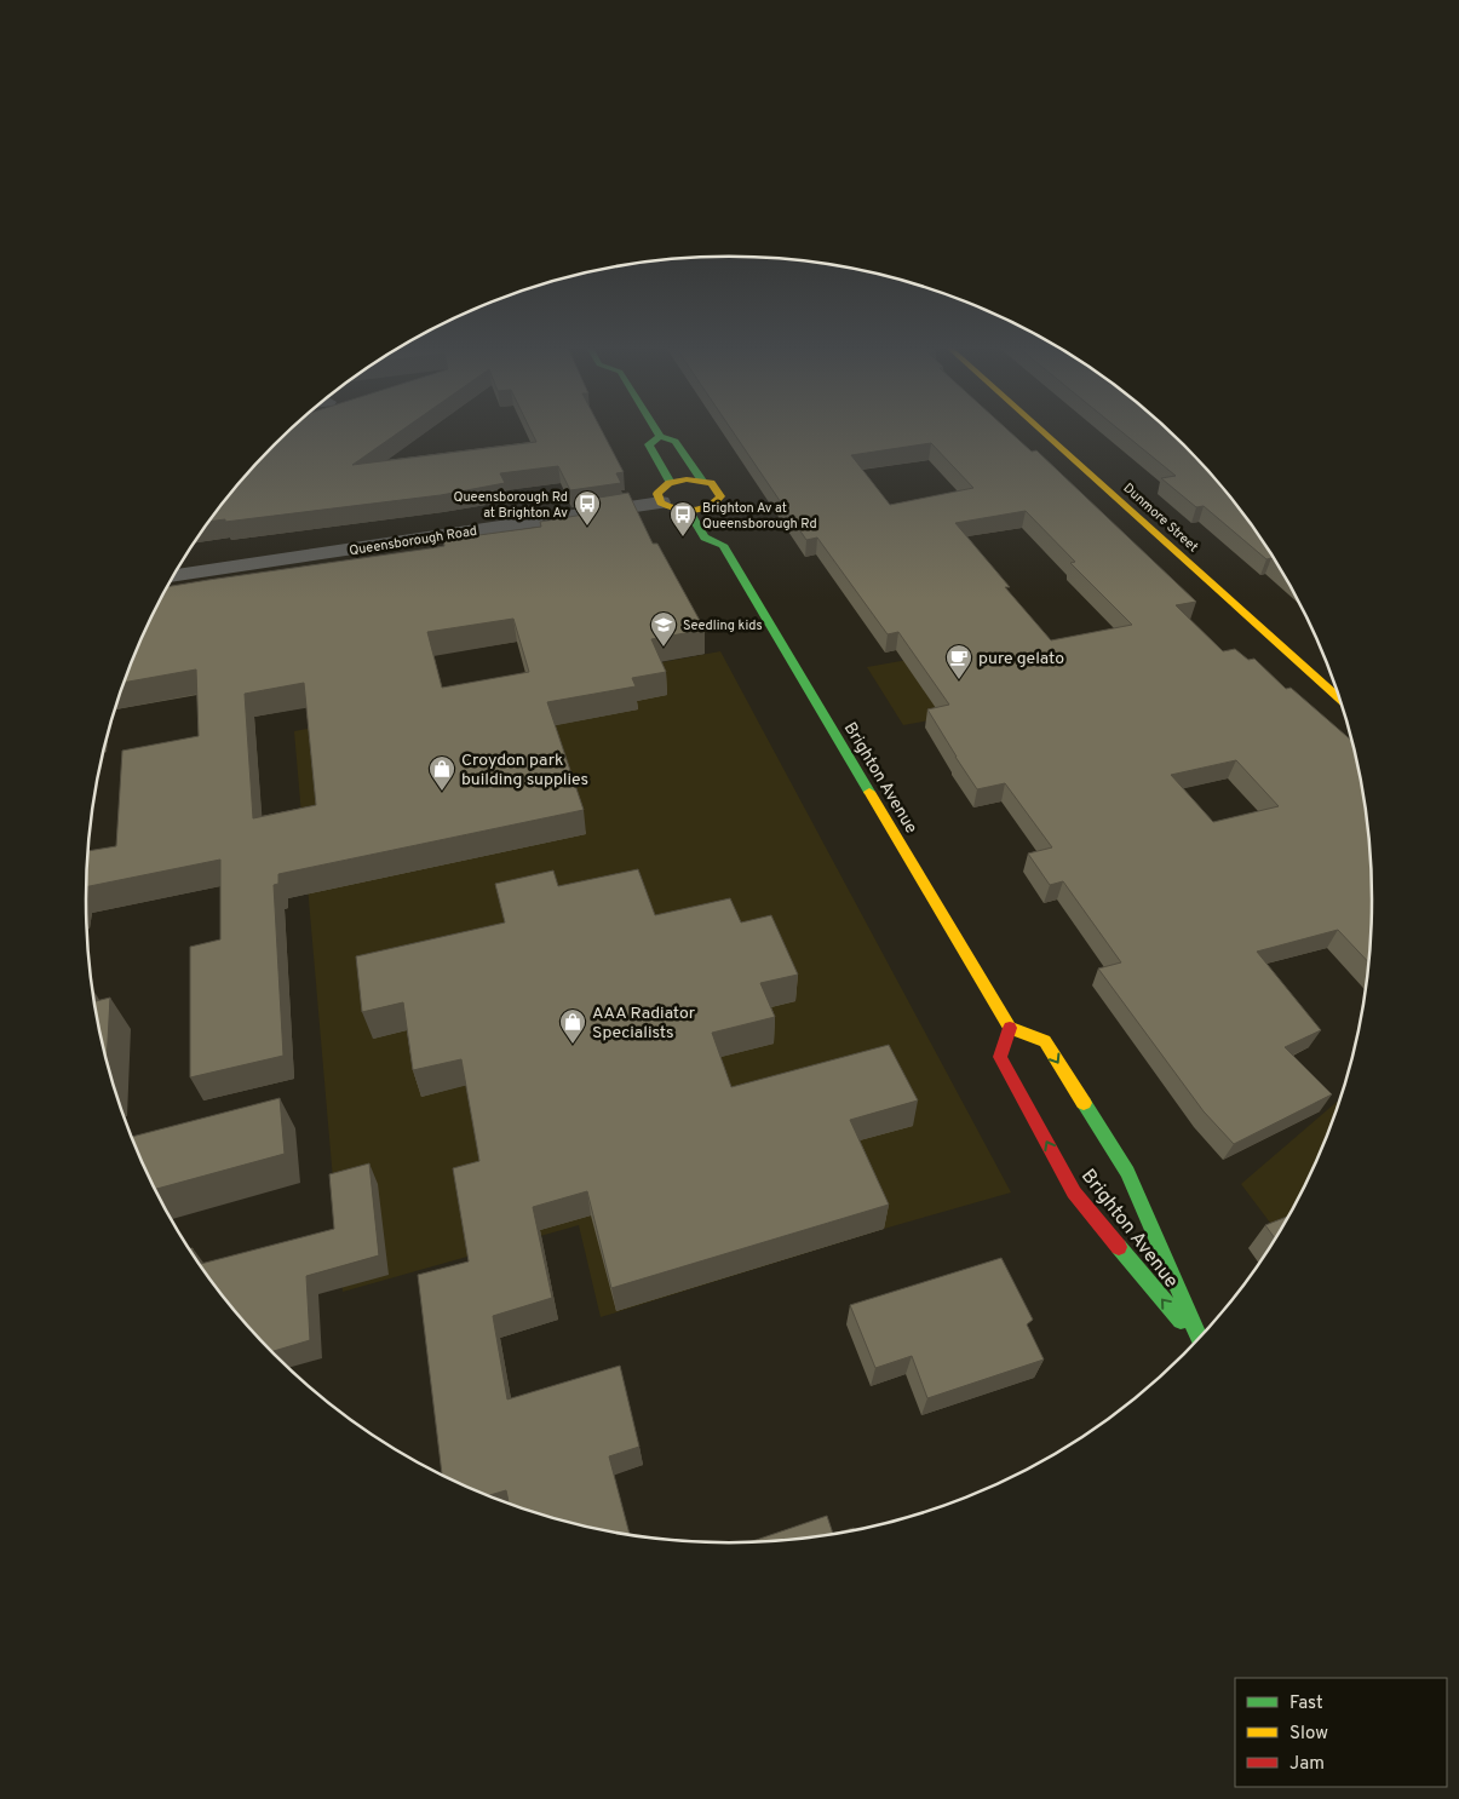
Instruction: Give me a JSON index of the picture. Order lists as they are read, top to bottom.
{
  "streets": {
    "main road": ["Dunmore Street", "Brighton Avenue"],
    "street": ["Queensborough Road"]
  },
  "places": {
    "bus stop": ["Queensborough Rd at Brighton Av", "Brighton Av at Queensborough Rd"],
    "school or university": ["Seedling kids"],
    "cafe": ["pure gelato"],
    "shop": ["Croydon park building supplies", "AAA Radiator Specialists"]
  },
  "legend": ["Fast", "Slow", "Jam"]
}
